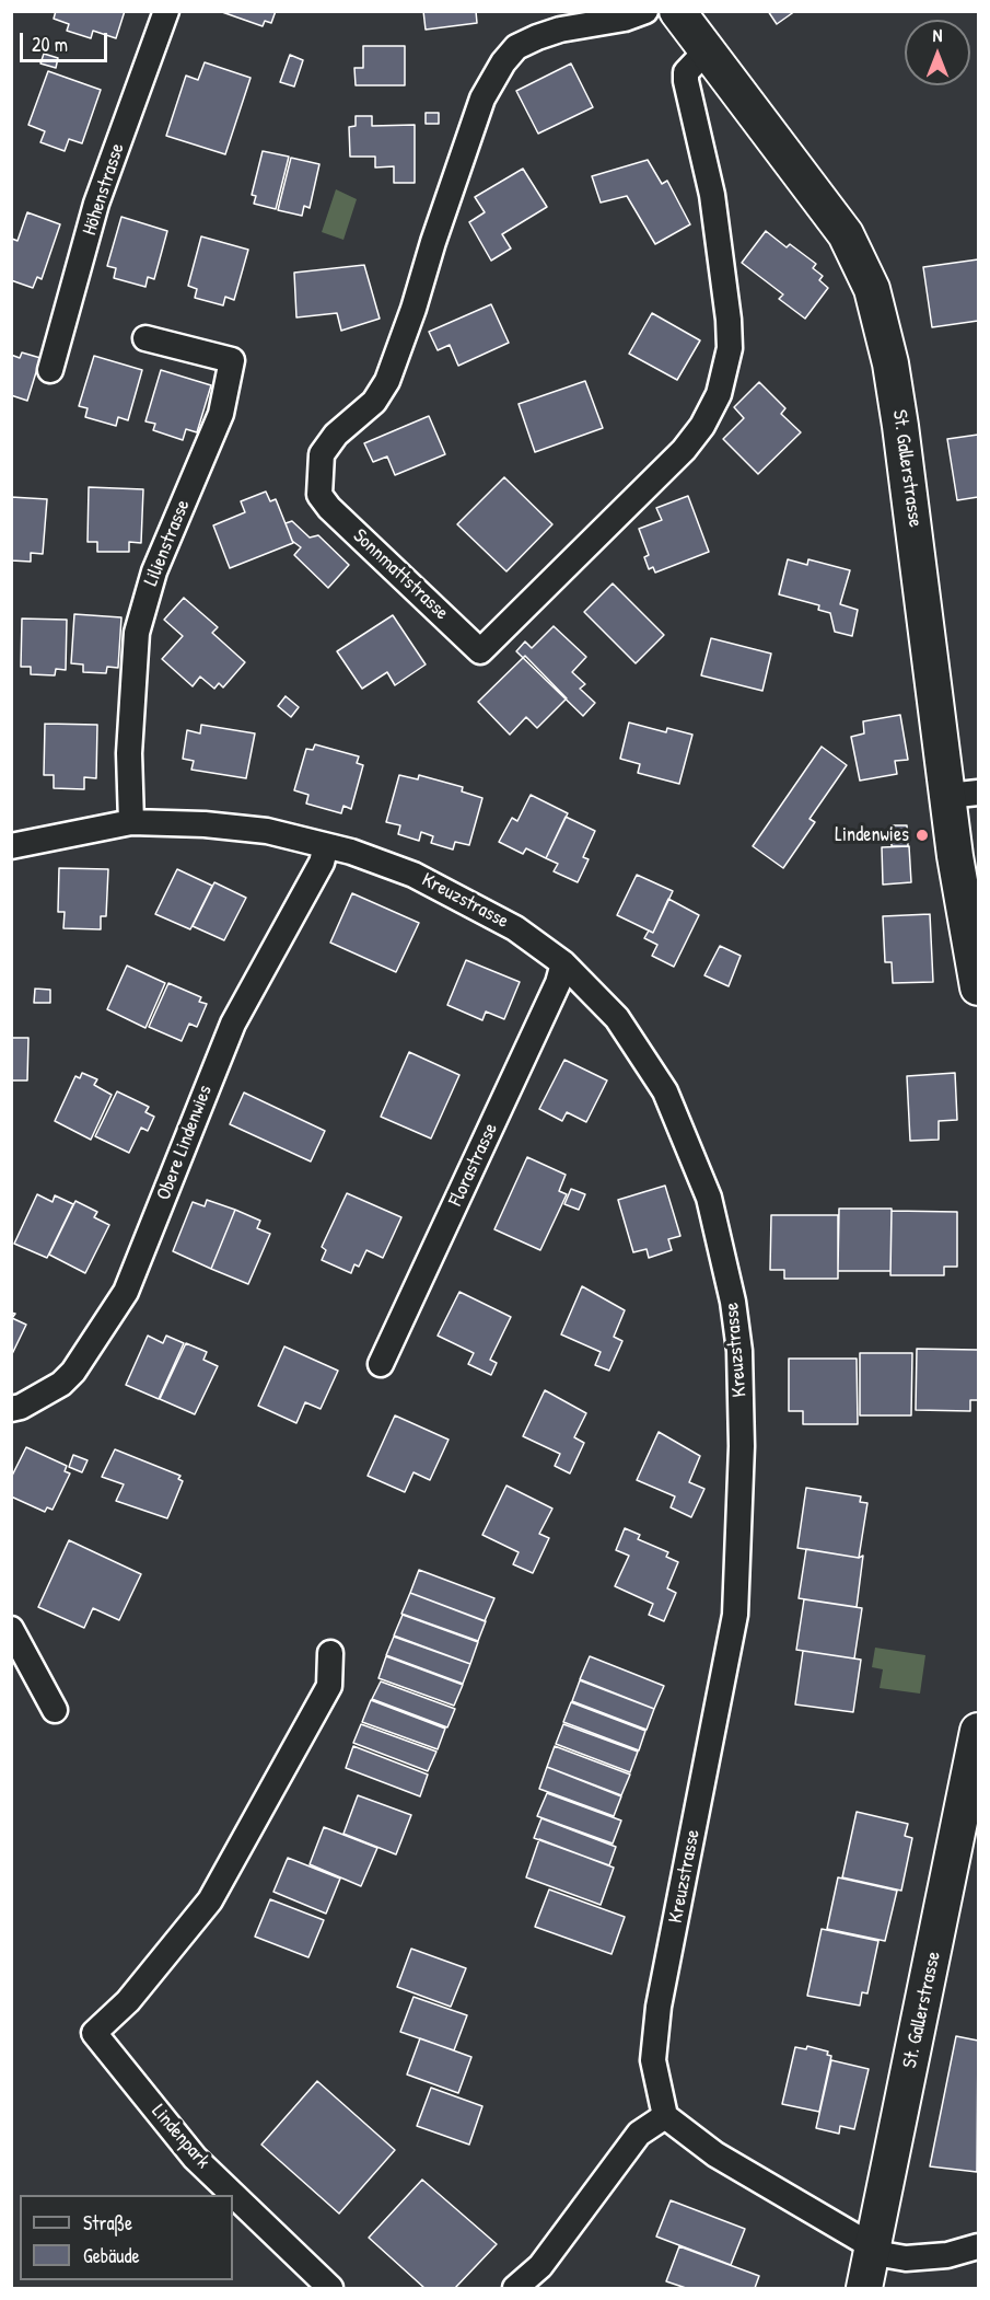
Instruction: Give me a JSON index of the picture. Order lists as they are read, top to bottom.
{
  "streets": {
    "street": [
      "Höhenstrasse",
      "St. Gallerstrasse",
      "Lilienstrasse",
      "Sonnmattstrasse",
      "Kreuzstrasse",
      "Obere Lindenwies",
      "Florastrasse",
      "Lindenpark"
    ]
  },
  "crossings": [
    ["St. Gallerstrasse", "Sonnmattstrasse"],
    ["Lilienstrasse", "Kreuzstrasse"],
    ["Kreuzstrasse", "Obere Lindenwies"],
    ["Kreuzstrasse", "Florastrasse"]
  ],
  "places": ["Lindenwies"],
  "legend": ["Straße", "Gebäude"],
  "scale_bar": "20 m",
  "north": "top"
}
